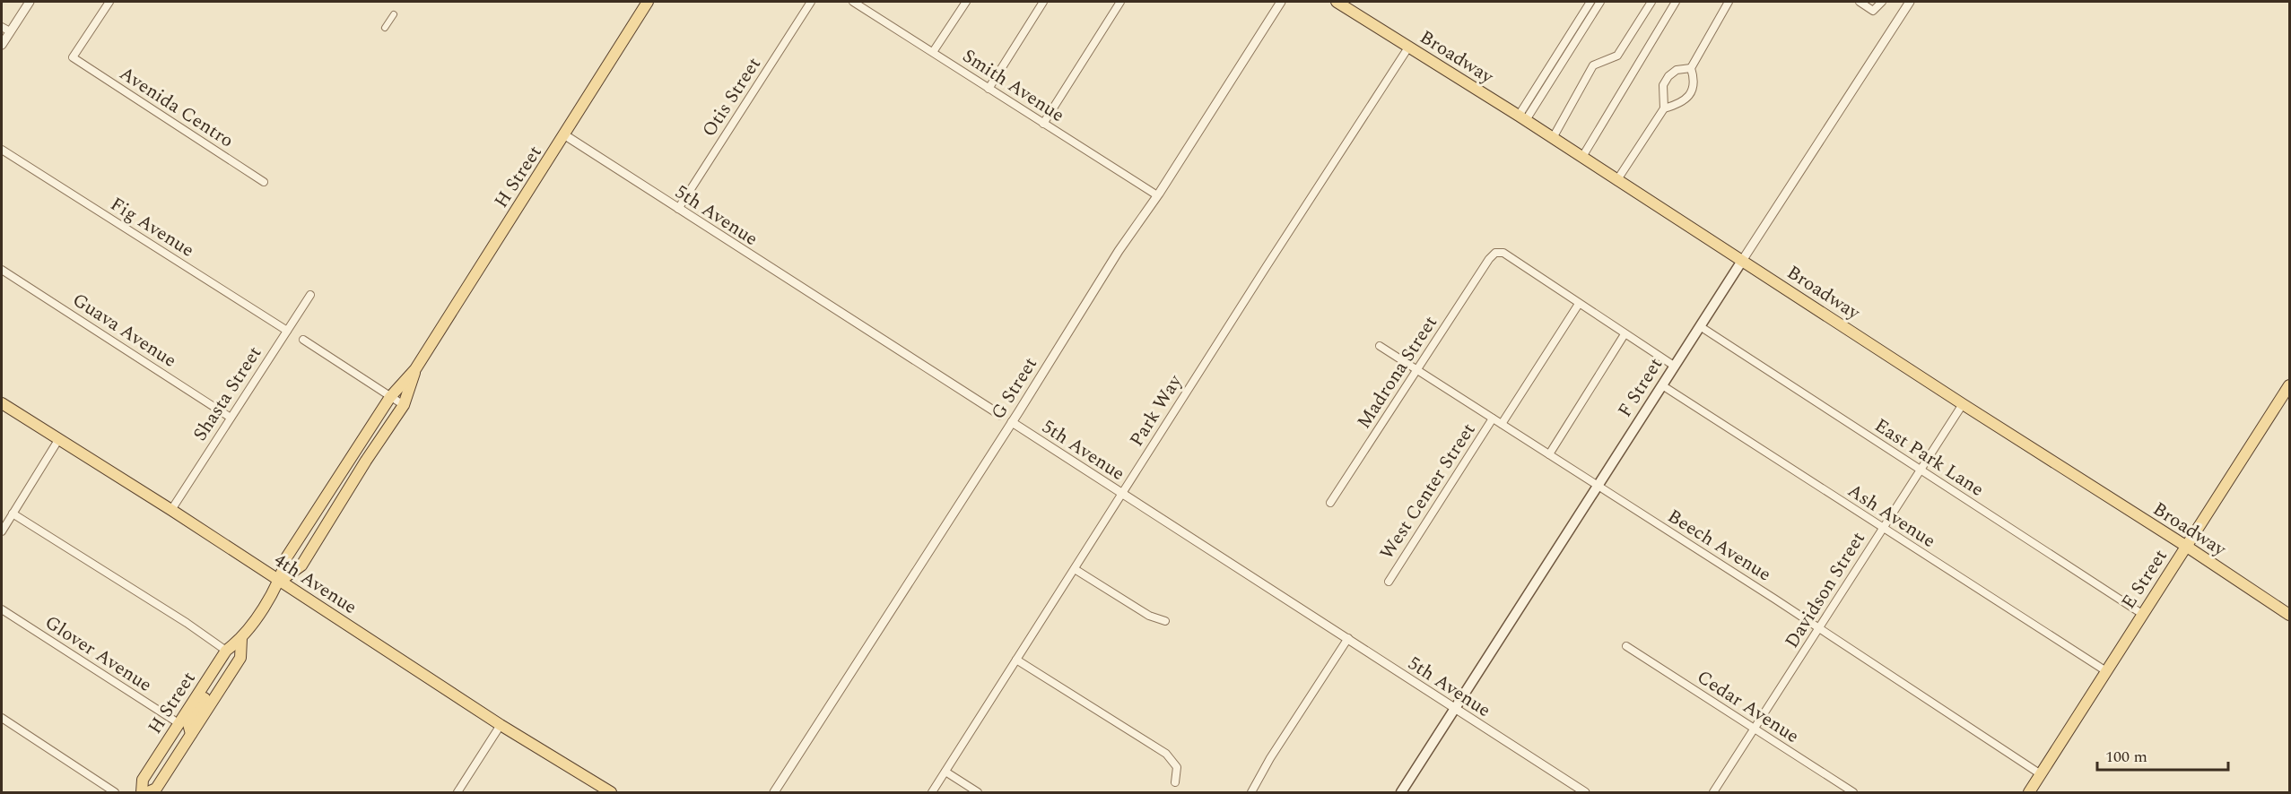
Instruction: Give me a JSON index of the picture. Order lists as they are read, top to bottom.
{
  "streets": {
    "main road": [
      "Broadway",
      "H Street",
      "F Street",
      "E Street",
      "4th Avenue"
    ],
    "street": [
      "Smith Avenue",
      "Otis Street",
      "Avenida Centro",
      "5th Avenue",
      "Fig Avenue",
      "Guava Avenue",
      "Madrona Street",
      "G Street",
      "Shasta Street",
      "Park Way",
      "East Park Lane",
      "West Center Street",
      "Ash Avenue",
      "Beech Avenue",
      "Davidson Street",
      "Glover Avenue",
      "Cedar Avenue"
    ]
  },
  "crossings": [
    ["Broadway", "F Street"],
    ["Broadway", "Park Way"],
    ["Broadway", "E Street"],
    ["Broadway", "Davidson Street"],
    ["Smith Avenue", "G Street"],
    ["Otis Street", "5th Avenue"],
    ["H Street", "5th Avenue"],
    ["H Street", "4th Avenue"],
    ["H Street", "Glover Avenue"],
    ["5th Avenue", "F Street"],
    ["5th Avenue", "G Street"],
    ["5th Avenue", "Park Way"],
    ["Fig Avenue", "Shasta Street"],
    ["Guava Avenue", "Shasta Street"],
    ["Madrona Street", "West Center Street"],
    ["Madrona Street", "Beech Avenue"],
    ["F Street", "East Park Lane"],
    ["F Street", "Ash Avenue"],
    ["F Street", "Beech Avenue"],
    ["Shasta Street", "4th Avenue"],
    ["East Park Lane", "E Street"],
    ["East Park Lane", "Davidson Street"],
    ["West Center Street", "Beech Avenue"],
    ["Ash Avenue", "E Street"],
    ["Ash Avenue", "Davidson Street"],
    ["Beech Avenue", "E Street"],
    ["Beech Avenue", "Davidson Street"],
    ["Davidson Street", "Cedar Avenue"]
  ],
  "scale_bar": "100 m"
}
